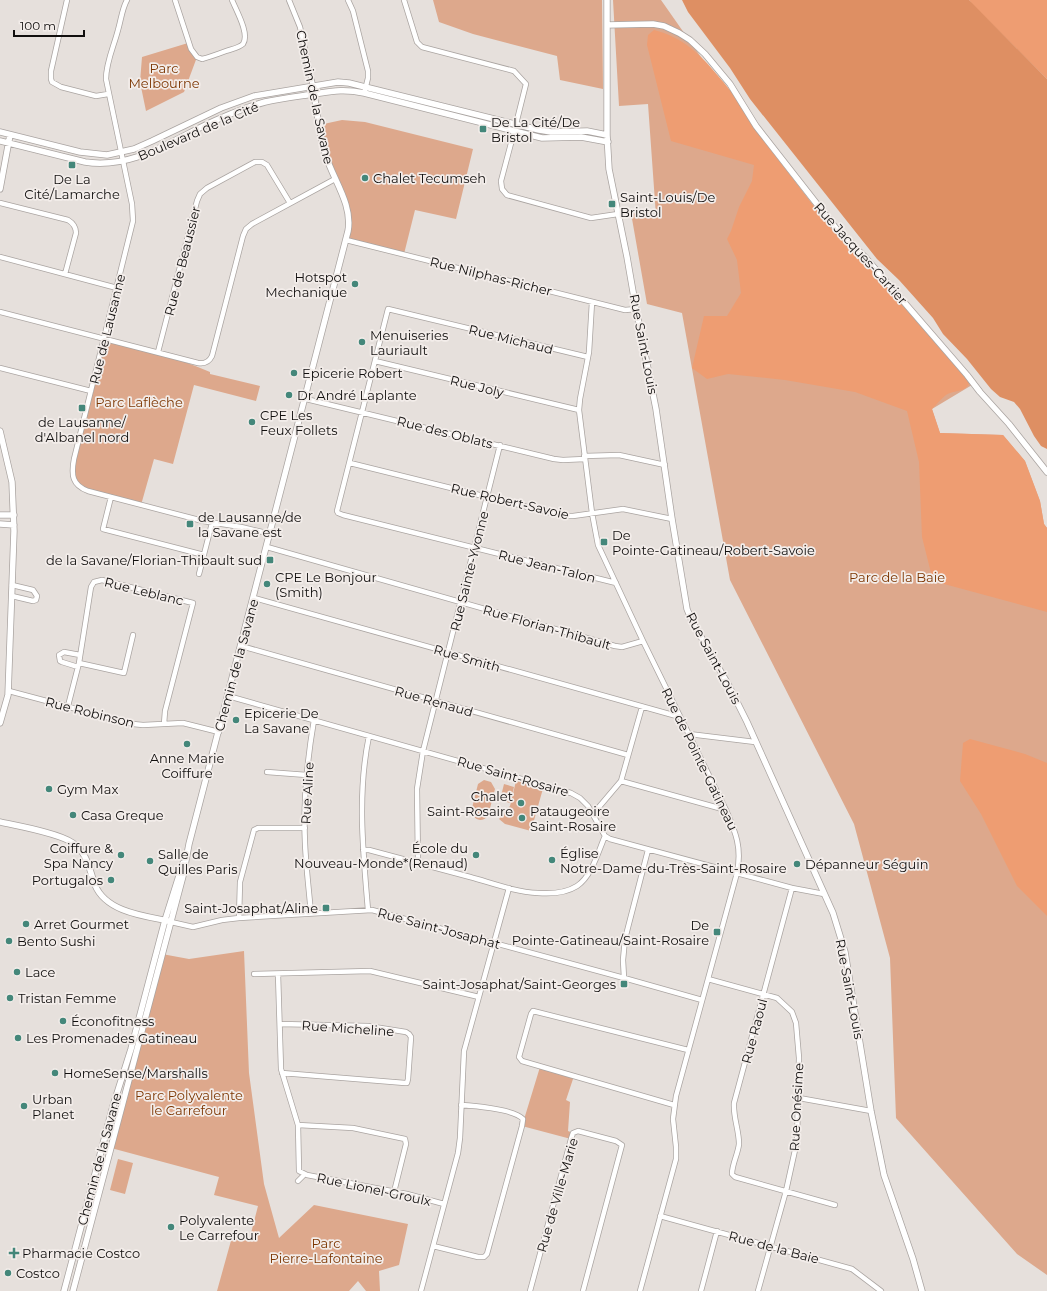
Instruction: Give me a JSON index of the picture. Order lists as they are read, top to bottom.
{
  "streets": {
    "street": [
      "Chemin de la Savane",
      "Boulevard de la Cité",
      "Rue Jacques-Cartier",
      "Rue de Beaussier",
      "Rue Nilphas-Richer",
      "Rue de Lausanne",
      "Rue Michaud",
      "Rue Saint-Louis",
      "Rue Joly",
      "Rue des Oblats",
      "Rue Robert-Savoie",
      "Rue Jean-Talon",
      "Rue Sainte-Yvonne",
      "Rue Leblanc",
      "Rue Florian-Thibault",
      "Rue Smith",
      "Rue Renaud",
      "Rue Robinson",
      "Rue de Pointe-Gatineau",
      "Rue Saint-Rosaire",
      "Rue Aline",
      "Rue Saint-Josaphat",
      "Rue Micheline",
      "Rue Raoul",
      "Rue Onésime",
      "Rue Lionel-Groulx",
      "Rue de Ville-Marie",
      "Rue de la Baie"
    ]
  },
  "crossings": [
    ["Chemin de la Savane", "Boulevard de la Cité"],
    ["Chemin de la Savane", "Rue Nilphas-Richer"],
    ["Chemin de la Savane", "Rue de Lausanne"],
    ["Chemin de la Savane", "Rue des Oblats"],
    ["Chemin de la Savane", "Rue Florian-Thibault"],
    ["Chemin de la Savane", "Rue Smith"],
    ["Chemin de la Savane", "Rue Renaud"],
    ["Chemin de la Savane", "Rue Robinson"],
    ["Chemin de la Savane", "Rue Saint-Rosaire"],
    ["Chemin de la Savane", "Rue Saint-Josaphat"],
    ["Boulevard de la Cité", "Rue de Lausanne"],
    ["Boulevard de la Cité", "Rue Saint-Louis"],
    ["Rue Jacques-Cartier", "Rue Saint-Louis"],
    ["Rue Nilphas-Richer", "Rue Saint-Louis"],
    ["Rue Nilphas-Richer", "Rue de Pointe-Gatineau"],
    ["Rue Michaud", "Rue Joly"],
    ["Rue Michaud", "Rue de Pointe-Gatineau"],
    ["Rue Saint-Louis", "Rue des Oblats"],
    ["Rue Saint-Louis", "Rue Robert-Savoie"],
    ["Rue Joly", "Rue de Pointe-Gatineau"],
    ["Rue des Oblats", "Rue Sainte-Yvonne"],
    ["Rue des Oblats", "Rue de Pointe-Gatineau"],
    ["Rue Robert-Savoie", "Rue Jean-Talon"],
    ["Rue Robert-Savoie", "Rue Sainte-Yvonne"],
    ["Rue Robert-Savoie", "Rue de Pointe-Gatineau"],
    ["Rue Jean-Talon", "Rue Sainte-Yvonne"],
    ["Rue Jean-Talon", "Rue de Pointe-Gatineau"],
    ["Rue Sainte-Yvonne", "Rue Florian-Thibault"],
    ["Rue Sainte-Yvonne", "Rue Smith"],
    ["Rue Sainte-Yvonne", "Rue Renaud"],
    ["Rue Sainte-Yvonne", "Rue Saint-Rosaire"],
    ["Rue Leblanc", "Rue Robinson"],
    ["Rue Florian-Thibault", "Rue de Pointe-Gatineau"],
    ["Rue Smith", "Rue de Pointe-Gatineau"],
    ["Rue de Pointe-Gatineau", "Rue Saint-Josaphat"],
    ["Rue de Pointe-Gatineau", "Rue Onésime"],
    ["Rue de Pointe-Gatineau", "Rue de la Baie"],
    ["Rue Saint-Rosaire", "Rue Aline"],
    ["Rue Aline", "Rue Saint-Josaphat"],
    ["Rue Micheline", "Rue Lionel-Groulx"],
    ["Rue Raoul", "Rue Onésime"],
    ["Rue Onésime", "Rue de la Baie"]
  ],
  "parks": [
    "Parc Melbourne",
    "Parc Laflèche",
    "Parc de la Baie",
    "Parc Polyvalente le Carrefour",
    "Parc Pierre-Lafontaine"
  ],
  "places": {
    "transit": [
      "De La Cité/De Bristol",
      "De La Cité/Lamarche",
      "Saint-Louis/De Bristol",
      "de Lausanne/ d'Albanel nord",
      "de Lausanne/de la Savane est",
      "De Pointe-Gatineau/Robert-Savoie",
      "de la Savane/Florian-Thibault sud",
      "Saint-Josaphat/Aline",
      "De Pointe-Gatineau/Saint-Rosaire",
      "Saint-Josaphat/Saint-Georges"
    ],
    "other": [
      "Chalet Tecumseh",
      "Hotspot Mechanique",
      "Menuiseries Lauriault",
      "Epicerie Robert",
      "Dr André Laplante",
      "CPE Les Feux Follets",
      "CPE Le Bonjour (Smith)",
      "Epicerie De La Savane",
      "Anne Marie Coiffure",
      "Gym Max",
      "Chalet Saint-Rosaire",
      "Casa Greque",
      "Pataugeoire Saint-Rosaire",
      "Coiffure & Spa Nancy",
      "École du Nouveau-Monde*(Renaud)",
      "Église Notre-Dame-du-Très-Saint-Rosaire",
      "Salle de Quilles Paris",
      "Dépanneur Séguin",
      "Portugalos",
      "Arret Gourmet",
      "Bento Sushi",
      "Lace",
      "Tristan Femme",
      "Éconofitness",
      "Les Promenades Gatineau",
      "HomeSense/Marshalls",
      "Urban Planet",
      "Polyvalente Le Carrefour",
      "Costco"
    ],
    "health": ["Pharmacie Costco"]
  },
  "scale_bar": "100 m"
}
